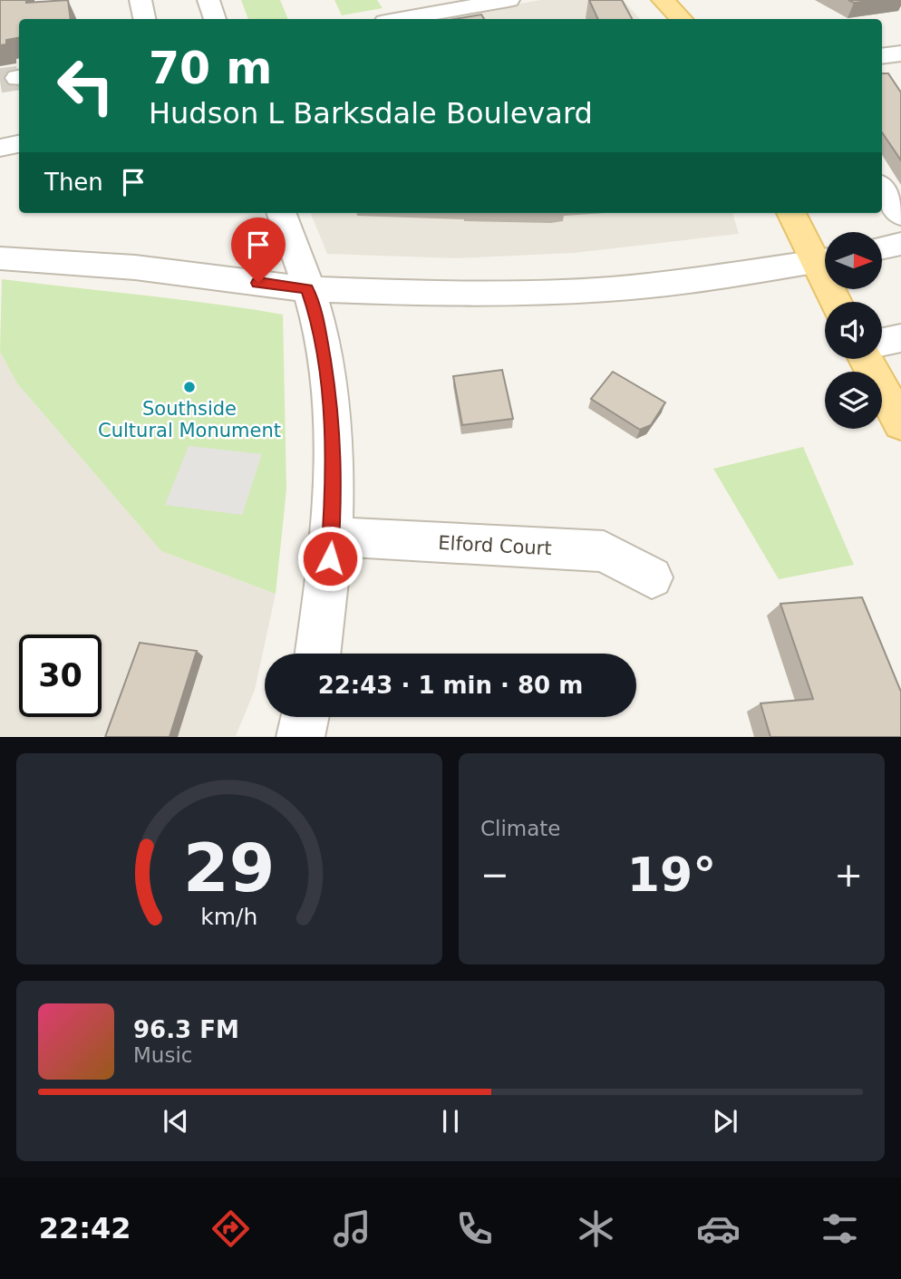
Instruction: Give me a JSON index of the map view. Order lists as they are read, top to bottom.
{
  "streets": {
    "street": ["Elford Court"]
  },
  "places": ["Southside Cultural Monument"],
  "north": "right",
  "page": {
    "turn": ["70 m", "Hudson L Barksdale Boulevard"],
    "then": "Then",
    "limit": "30",
    "trip": "22:43 · 1 min · 80 m",
    "tile": "Climate",
    "heat": ["−", "19°", "+"],
    "song": ["96.3 FM", "Music"],
    "tabs": "22:42",
    "gauge": ["29", "km/h"]
  }
}
